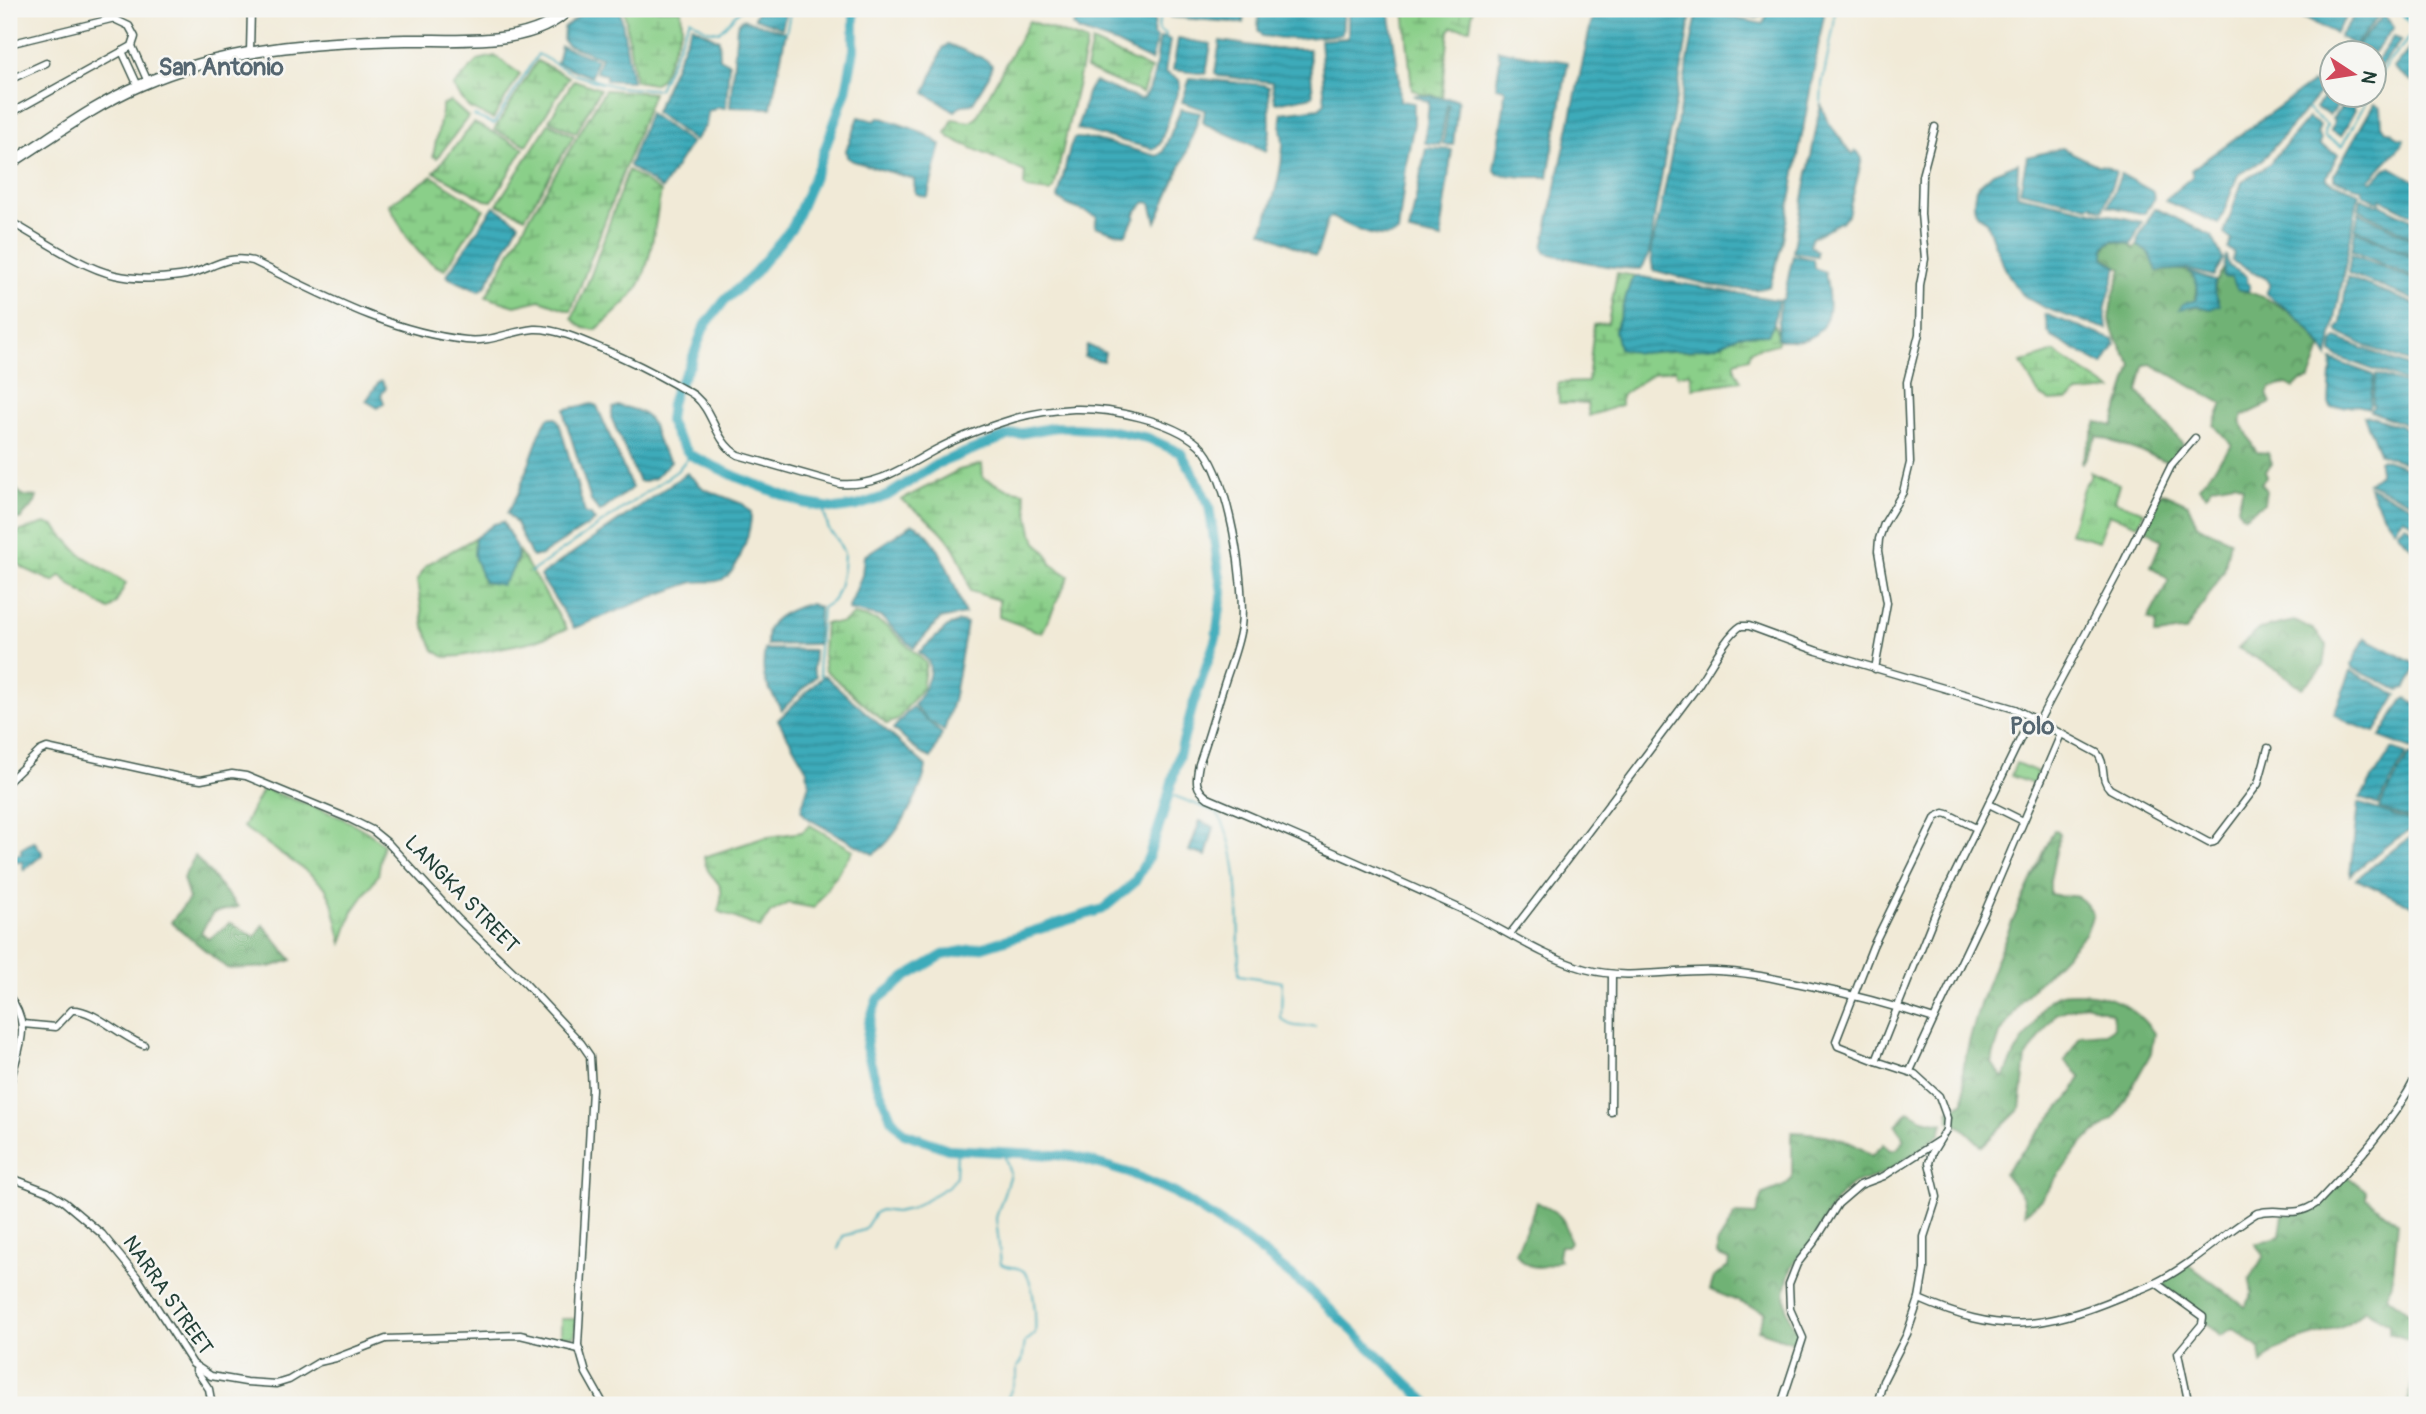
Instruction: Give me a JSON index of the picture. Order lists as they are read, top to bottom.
{
  "streets": {
    "street": ["LANGKA STREET", "NARRA STREET"]
  },
  "crossings": [
    ["LANGKA STREET", "NARRA STREET"]
  ],
  "districts": ["San Antonio", "Polo"],
  "north": "right"
}
